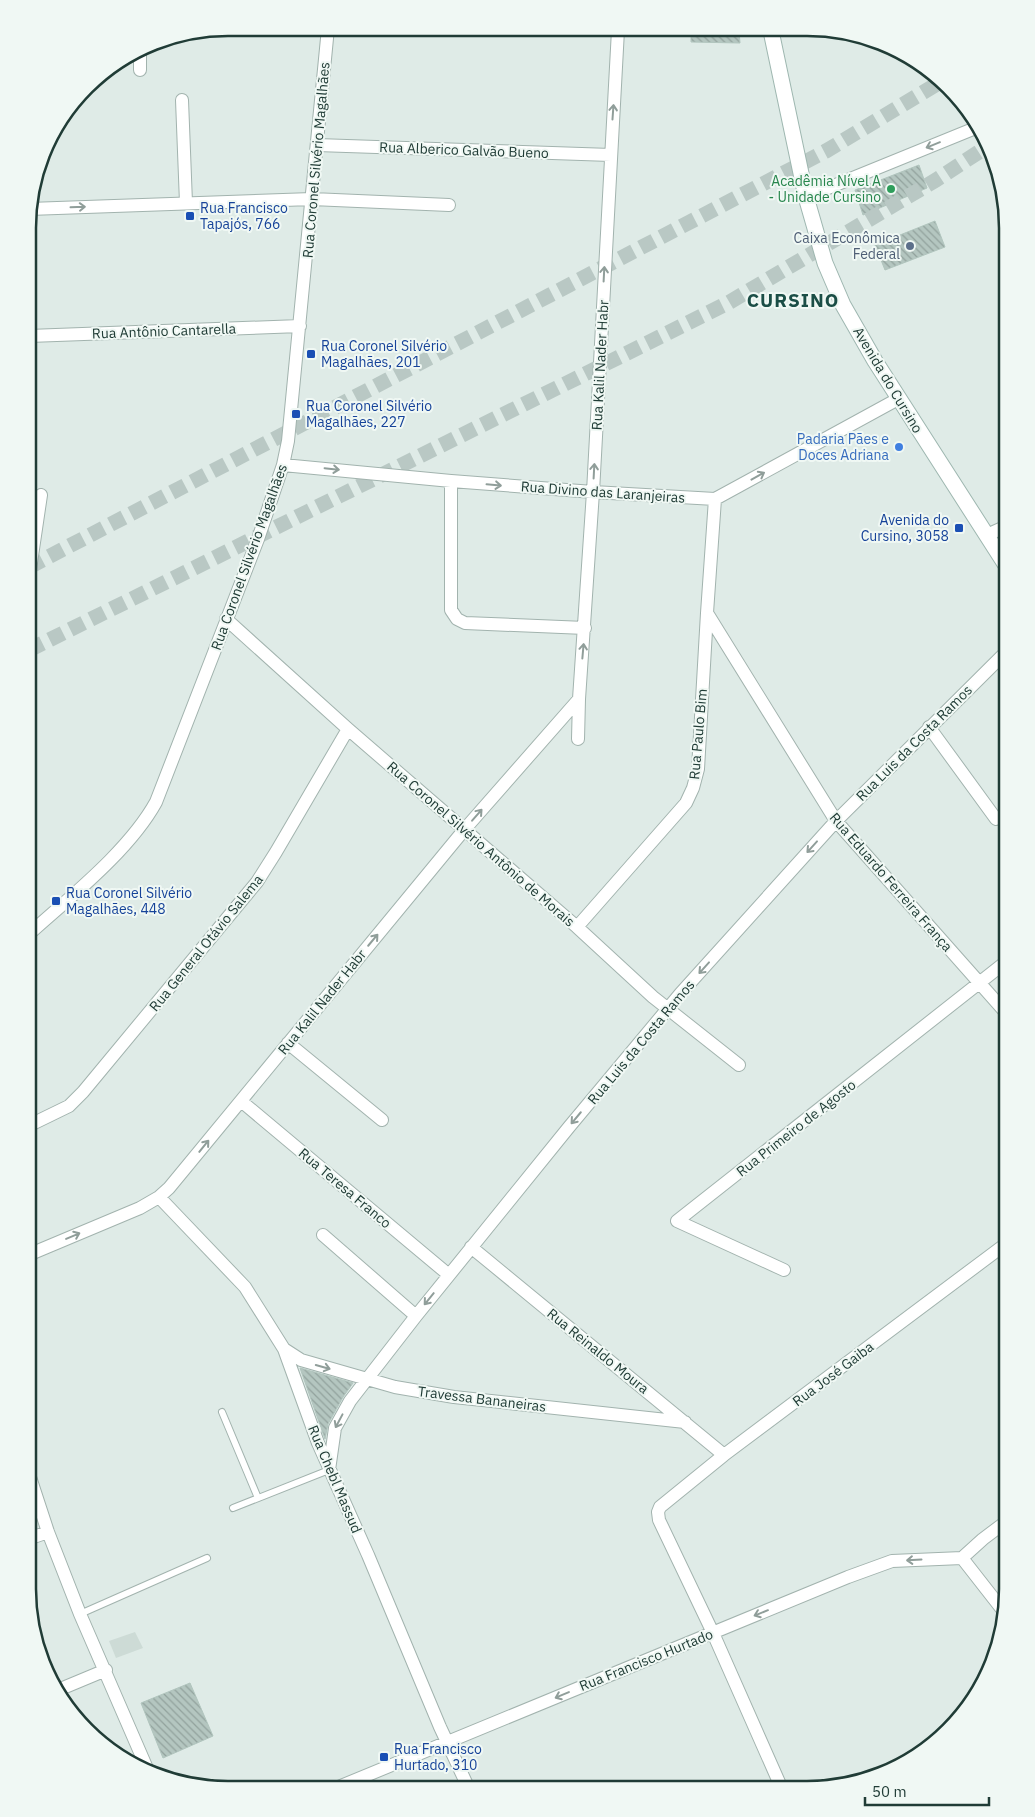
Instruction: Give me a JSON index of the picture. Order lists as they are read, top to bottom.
{
  "streets": {
    "main road": ["Avenida do Cursino"],
    "street": [
      "Rua Alberico Galvão Bueno",
      "Rua Coronel Silvério Magalhães",
      "Rua Antônio Cantarella",
      "Rua Kalil Nader Habr",
      "Rua Divino das Laranjeiras",
      "Rua Paulo Bim",
      "Rua Luis da Costa Ramos",
      "Rua Coronel Silvério Antônio de Morais",
      "Rua Eduardo Ferreira França",
      "Rua General Otávio Salema",
      "Rua Primeiro de Agosto",
      "Rua Teresa Franco",
      "Rua Reinaldo Moura",
      "Rua José Gaiba",
      "Travessa Bananeiras",
      "Rua Chebl Massud",
      "Rua Francisco Hurtado"
    ]
  },
  "crossings": [
    ["Rua Alberico Galvão Bueno", "Rua Coronel Silvério Magalhães"],
    ["Rua Alberico Galvão Bueno", "Rua Kalil Nader Habr"],
    ["Rua Coronel Silvério Magalhães", "Rua Antônio Cantarella"],
    ["Rua Coronel Silvério Magalhães", "Rua Divino das Laranjeiras"],
    ["Rua Coronel Silvério Magalhães", "Rua Coronel Silvério Antônio de Morais"],
    ["Rua Kalil Nader Habr", "Rua Divino das Laranjeiras"],
    ["Rua Kalil Nader Habr", "Rua Coronel Silvério Antônio de Morais"],
    ["Rua Kalil Nader Habr", "Rua Teresa Franco"],
    ["Rua Kalil Nader Habr", "Rua Chebl Massud"],
    ["Rua Divino das Laranjeiras", "Rua Paulo Bim"],
    ["Rua Paulo Bim", "Rua Coronel Silvério Antônio de Morais"],
    ["Rua Paulo Bim", "Rua Eduardo Ferreira França"],
    ["Rua Luis da Costa Ramos", "Rua Coronel Silvério Antônio de Morais"],
    ["Rua Luis da Costa Ramos", "Rua Eduardo Ferreira França"],
    ["Rua Luis da Costa Ramos", "Rua Teresa Franco"],
    ["Rua Luis da Costa Ramos", "Rua Reinaldo Moura"],
    ["Rua Luis da Costa Ramos", "Travessa Bananeiras"],
    ["Rua Luis da Costa Ramos", "Rua Chebl Massud"],
    ["Rua Coronel Silvério Antônio de Morais", "Rua General Otávio Salema"],
    ["Rua Eduardo Ferreira França", "Rua Primeiro de Agosto"],
    ["Rua Reinaldo Moura", "Rua José Gaiba"],
    ["Rua Reinaldo Moura", "Travessa Bananeiras"],
    ["Rua José Gaiba", "Rua Francisco Hurtado"],
    ["Travessa Bananeiras", "Rua Chebl Massud"],
    ["Rua Chebl Massud", "Rua Francisco Hurtado"]
  ],
  "one_way": [
    "Rua Kalil Nader Habr",
    "Rua Divino das Laranjeiras",
    "Rua Luis da Costa Ramos",
    "Rua Francisco Hurtado"
  ],
  "districts": ["CURSINO"],
  "places": {
    "other": ["Acadêmia Nível A - Unidade Cursino", "Caixa Econômica Federal", "Padaria Pães e Doces Adriana"],
    "transit": [
      "Rua Francisco Tapajós, 766",
      "Rua Coronel Silvério Magalhães, 201",
      "Rua Coronel Silvério Magalhães, 227",
      "Avenida do Cursino, 3058",
      "Rua Coronel Silvério Magalhães, 448",
      "Rua Francisco Hurtado, 310"
    ]
  },
  "scale_bar": "50 m"
}
